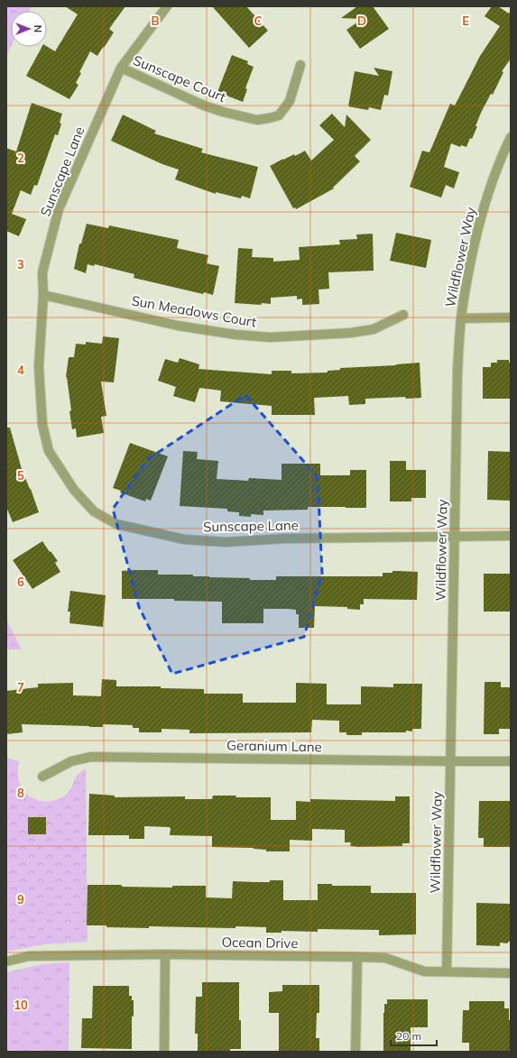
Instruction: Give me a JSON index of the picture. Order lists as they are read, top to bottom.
{
  "streets": {
    "street": [
      "Sunscape Court",
      "Sunscape Lane",
      "Wildflower Way",
      "Sun Meadows Court",
      "Geranium Lane",
      "Ocean Drive"
    ]
  },
  "crossings": [
    ["Sunscape Court", "Sunscape Lane"],
    ["Sunscape Lane", "Wildflower Way"],
    ["Sunscape Lane", "Sun Meadows Court"],
    ["Wildflower Way", "Geranium Lane"],
    ["Wildflower Way", "Ocean Drive"]
  ],
  "scale_bar": "20 m",
  "north": "right",
  "grid": {
    "columns": [
      "B",
      "C",
      "D",
      "E"
    ],
    "rows": [
      "2",
      "3",
      "4",
      "5",
      "6",
      "7",
      "8",
      "9",
      "10"
    ]
  }
}
